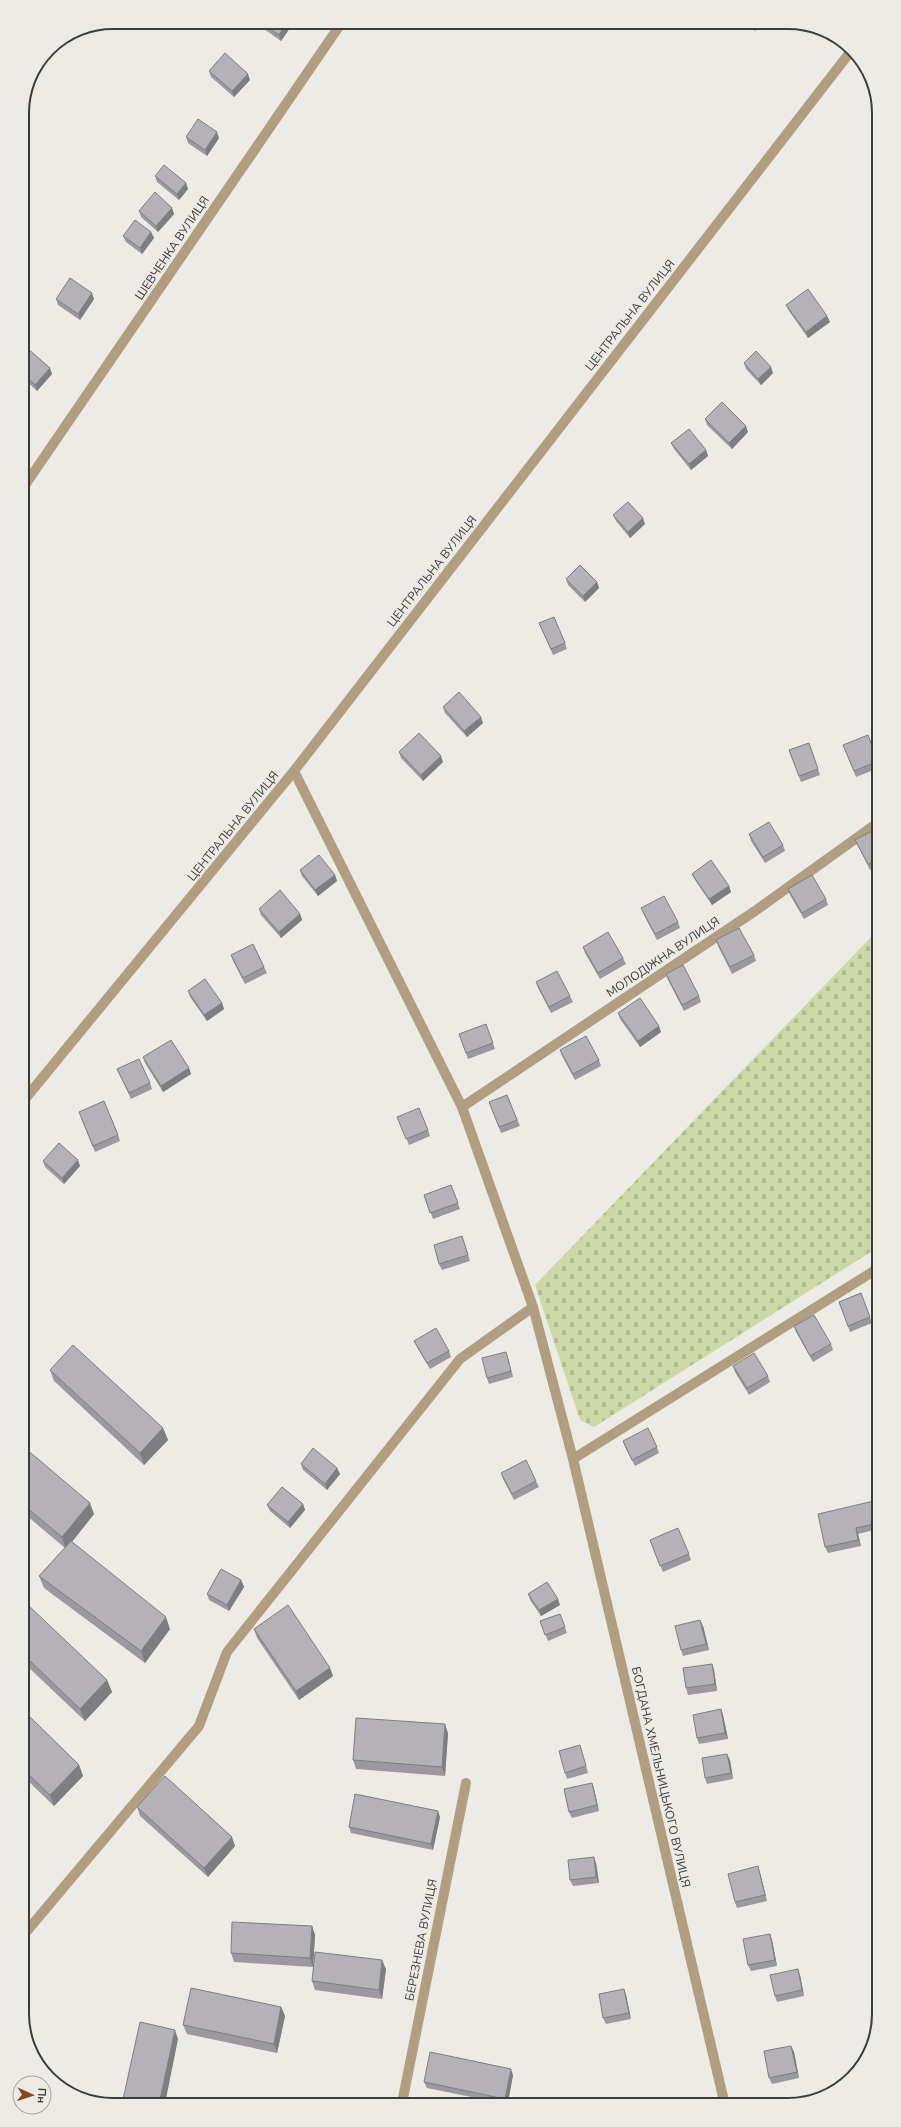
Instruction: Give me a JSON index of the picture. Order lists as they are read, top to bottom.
{
  "streets": {
    "street": [
      "ШЕВЧЕНКА ВУЛИЦЯ",
      "ЦЕНТРАЛЬНА ВУЛИЦЯ",
      "МОЛОДІЖНА ВУЛИЦЯ",
      "БОГДАНА ХМЕЛЬНИЦЬКОГО ВУЛИЦЯ",
      "БЕРЕЗНЕВА ВУЛИЦЯ"
    ]
  },
  "crossings": [
    ["ЦЕНТРАЛЬНА ВУЛИЦЯ", "БОГДАНА ХМЕЛЬНИЦЬКОГО ВУЛИЦЯ"],
    ["МОЛОДІЖНА ВУЛИЦЯ", "БОГДАНА ХМЕЛЬНИЦЬКОГО ВУЛИЦЯ"]
  ],
  "north": "right"
}
